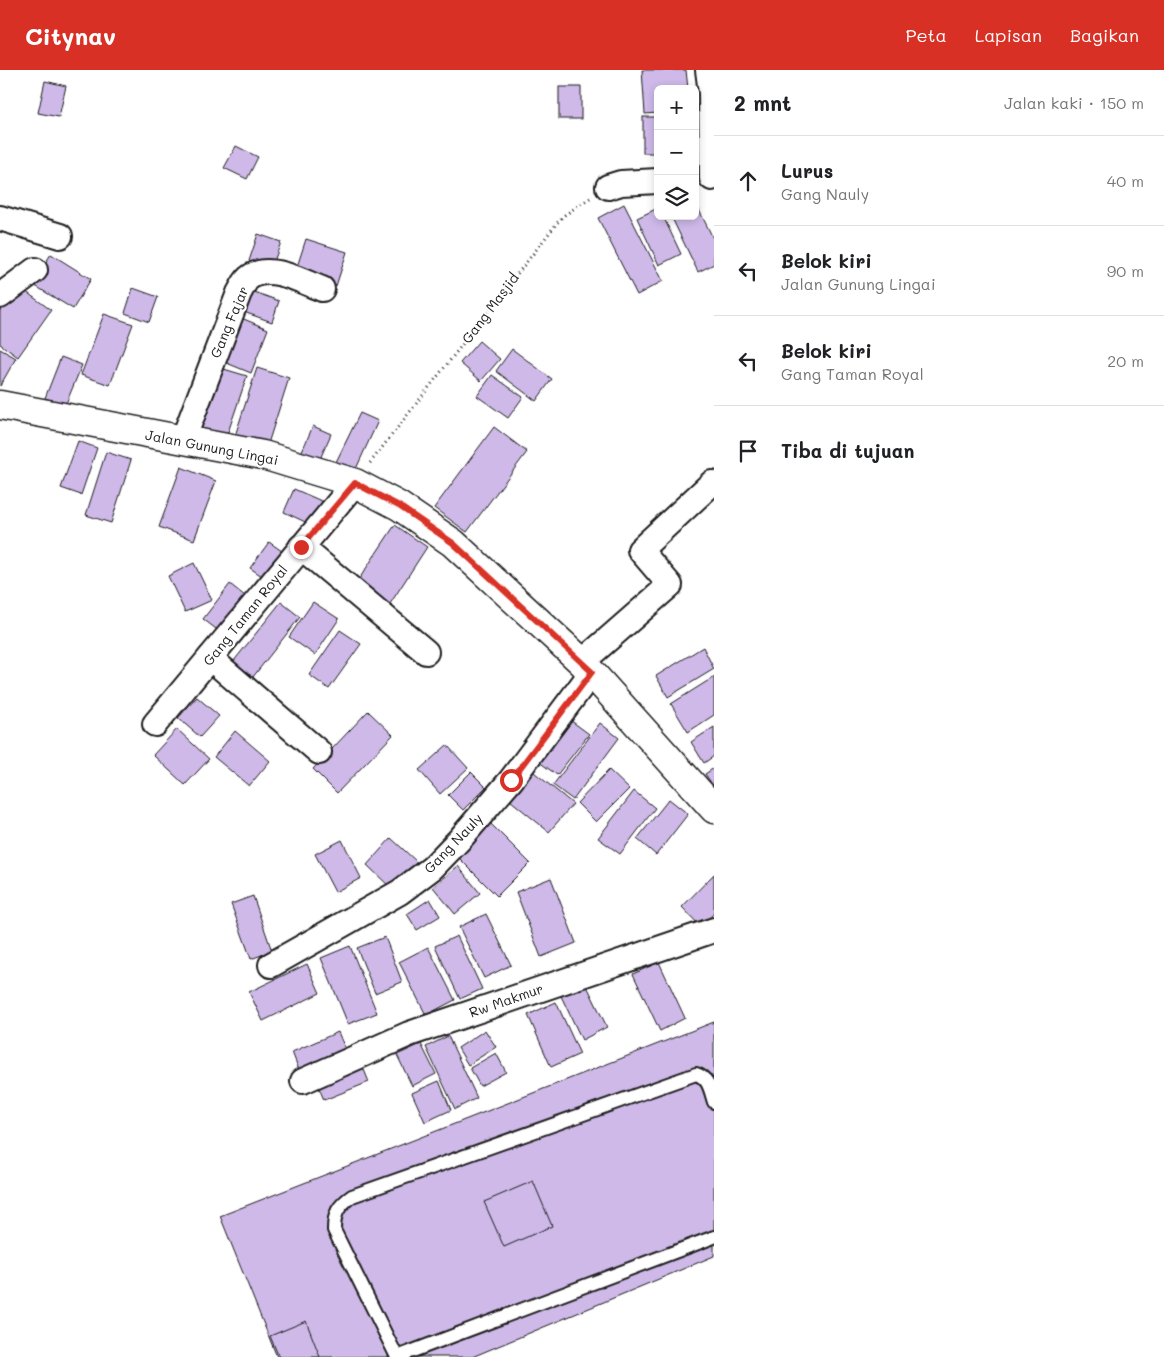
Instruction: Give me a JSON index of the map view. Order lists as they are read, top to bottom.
{
  "streets": {
    "street": [
      "Gang Fajar",
      "Jalan Gunung Lingai",
      "Gang Taman Royal",
      "Gang Nauly",
      "Rw Makmur"
    ],
    "path": ["Gang Masjid"]
  },
  "crossings": [
    ["Gang Masjid", "Jalan Gunung Lingai"],
    ["Gang Masjid", "Gang Taman Royal"],
    ["Gang Fajar", "Jalan Gunung Lingai"],
    ["Jalan Gunung Lingai", "Gang Taman Royal"],
    ["Jalan Gunung Lingai", "Gang Nauly"]
  ],
  "page": {
    "header": "Citynav",
    "nav": ["Peta", "Lapisan", "Bagikan"],
    "heading": ["2 mnt", "Jalan kaki · 150 m"],
    "map_buttons": ["+", "−"],
    "list": [
      ["Lurus", "Gang Nauly", "40 m"],
      ["Belok kiri", "Jalan Gunung Lingai", "90 m"],
      ["Belok kiri", "Gang Taman Royal", "20 m"],
      "Tiba di tujuan"
    ]
  }
}
